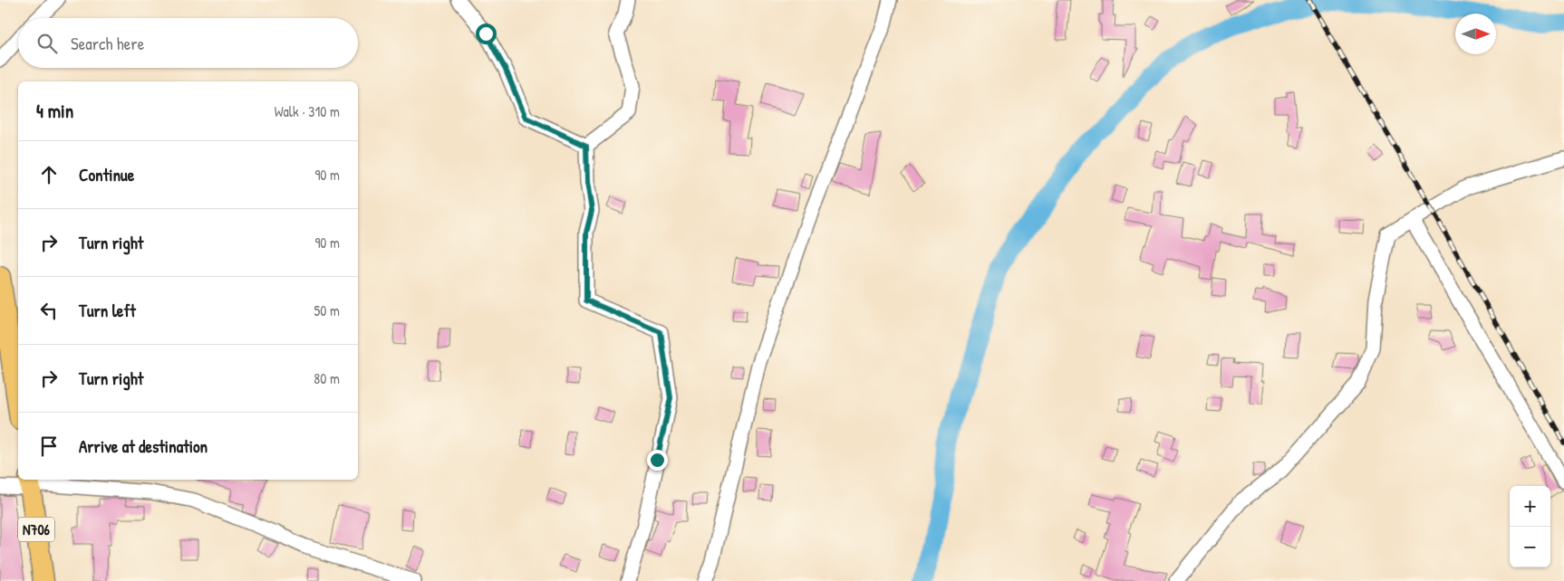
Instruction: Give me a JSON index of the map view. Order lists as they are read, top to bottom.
{
  "streets": {
    "highway": ["N706"]
  },
  "north": "right",
  "page": {
    "search": "Search here",
    "heading": ["4 min", "Walk · 310 m"],
    "list": [
      ["Continue", "90 m"],
      ["Turn right", "90 m"],
      ["Turn left", "50 m"],
      ["Turn right", "80 m"],
      "Arrive at destination"
    ],
    "map_buttons": ["+", "−"]
  }
}
